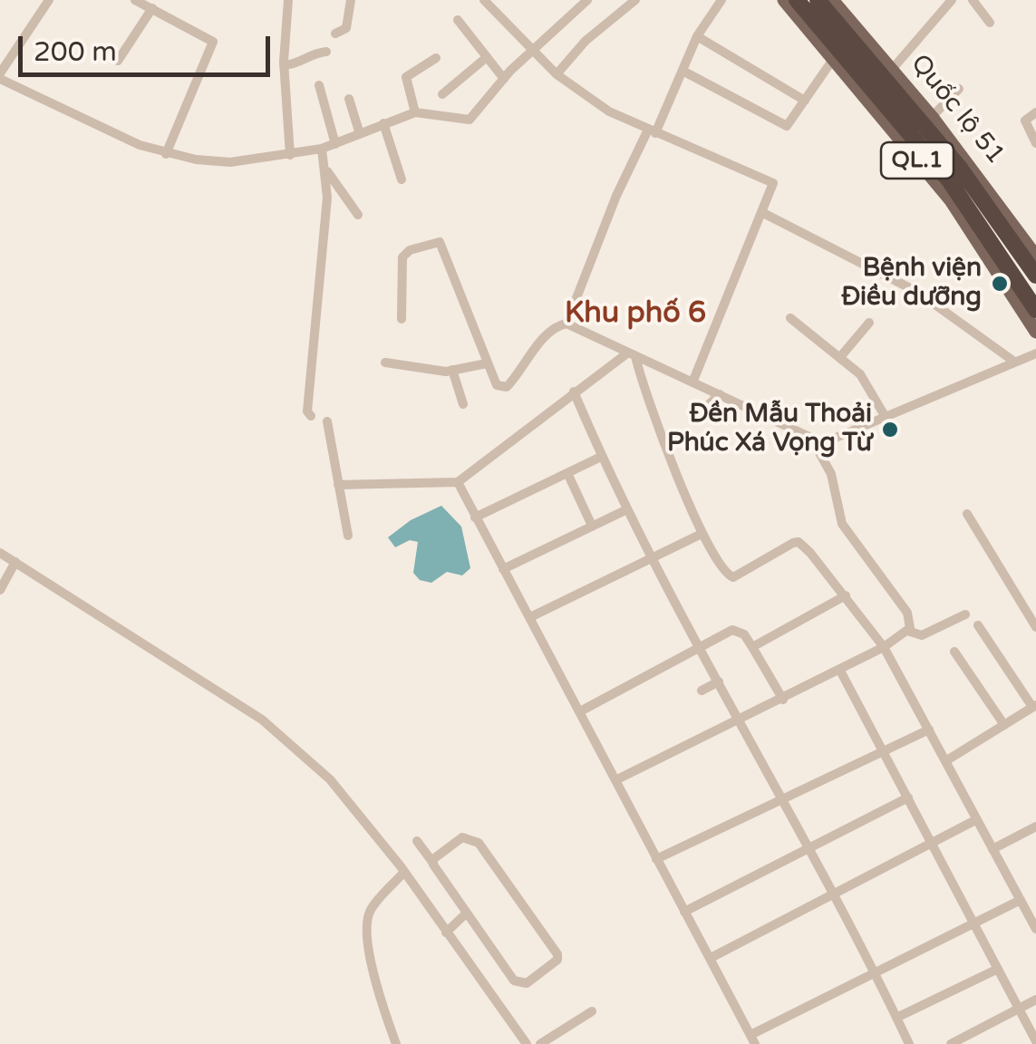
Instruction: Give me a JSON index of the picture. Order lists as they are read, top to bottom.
{
  "streets": {
    "highway": ["Quốc lộ 51", "QL.1"]
  },
  "districts": ["Khu phố 6"],
  "places": ["Bệnh viện Điều dưỡng", "Đền Mẫu Thoải Phúc Xá Vọng Từ"],
  "scale_bar": "200 m"
}
